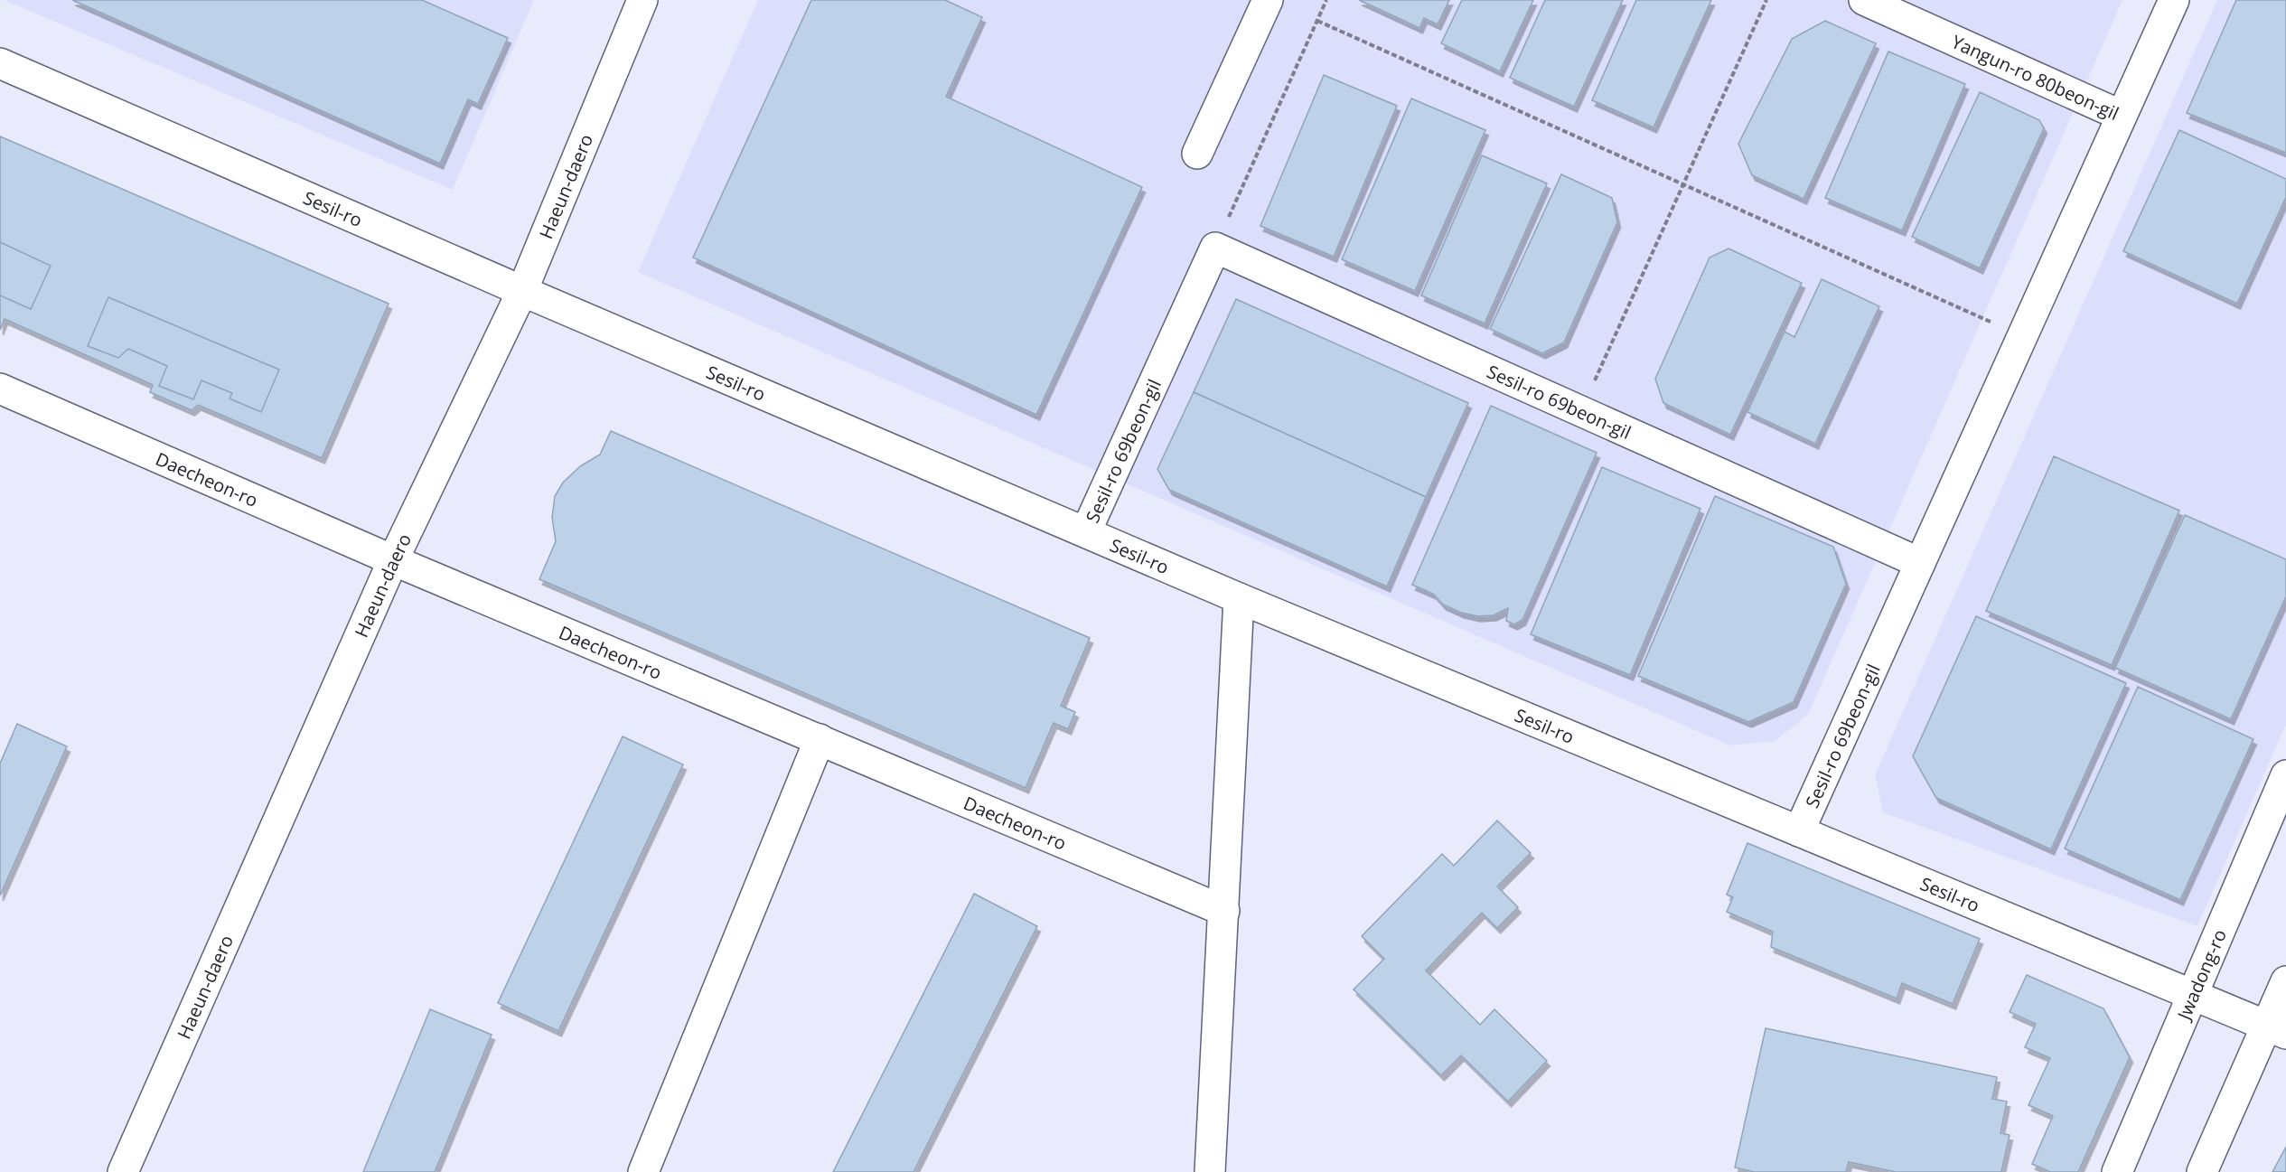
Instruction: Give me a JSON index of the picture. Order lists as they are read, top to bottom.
{
  "streets": {
    "street": [
      "Yangun-ro 80beon-gil",
      "Haeun-daero",
      "Sesil-ro",
      "Sesil-ro 69beon-gil",
      "Daecheon-ro",
      "Jwadong-ro"
    ]
  },
  "crossings": [
    ["Haeun-daero", "Sesil-ro"],
    ["Haeun-daero", "Daecheon-ro"],
    ["Sesil-ro", "Sesil-ro 69beon-gil"],
    ["Sesil-ro", "Jwadong-ro"]
  ]
}
